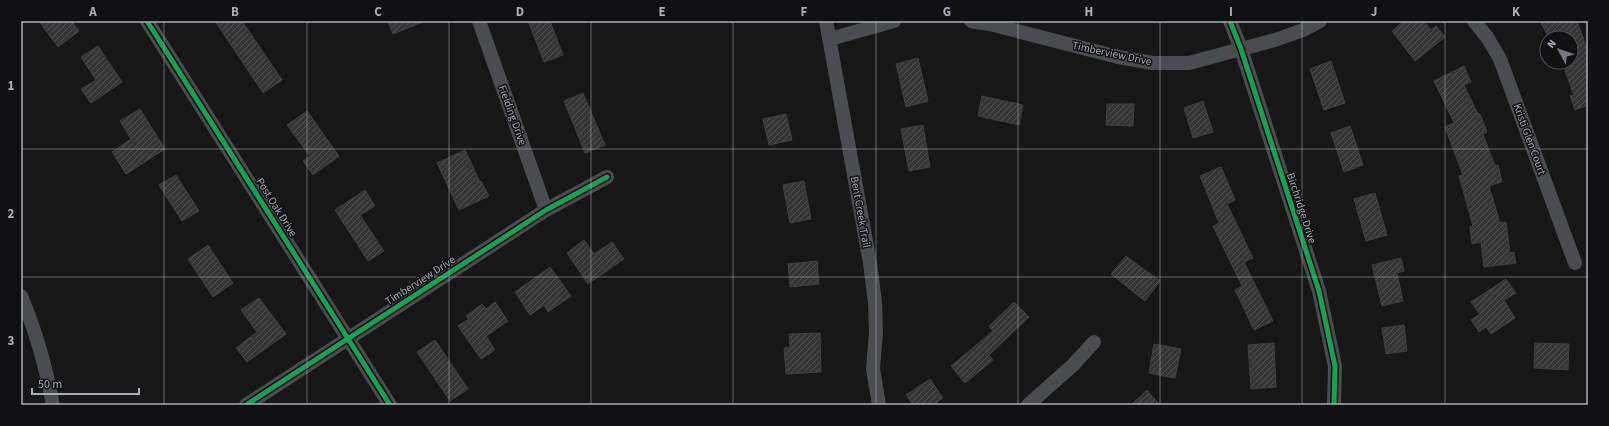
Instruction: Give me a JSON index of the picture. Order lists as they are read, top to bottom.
{
  "streets": {
    "street": [
      "Timberview Drive",
      "Fielding Drive",
      "Kristi Glen Court",
      "Post Oak Drive",
      "Birchridge Drive",
      "Bent Creek Trail"
    ]
  },
  "crossings": [
    ["Timberview Drive", "Fielding Drive"],
    ["Timberview Drive", "Post Oak Drive"],
    ["Timberview Drive", "Birchridge Drive"]
  ],
  "scale_bar": "50 m",
  "north": "top left",
  "grid": {
    "columns": [
      "A",
      "B",
      "C",
      "D",
      "E",
      "F",
      "G",
      "H",
      "I",
      "J",
      "K"
    ],
    "rows": ["1", "2", "3"]
  }
}
